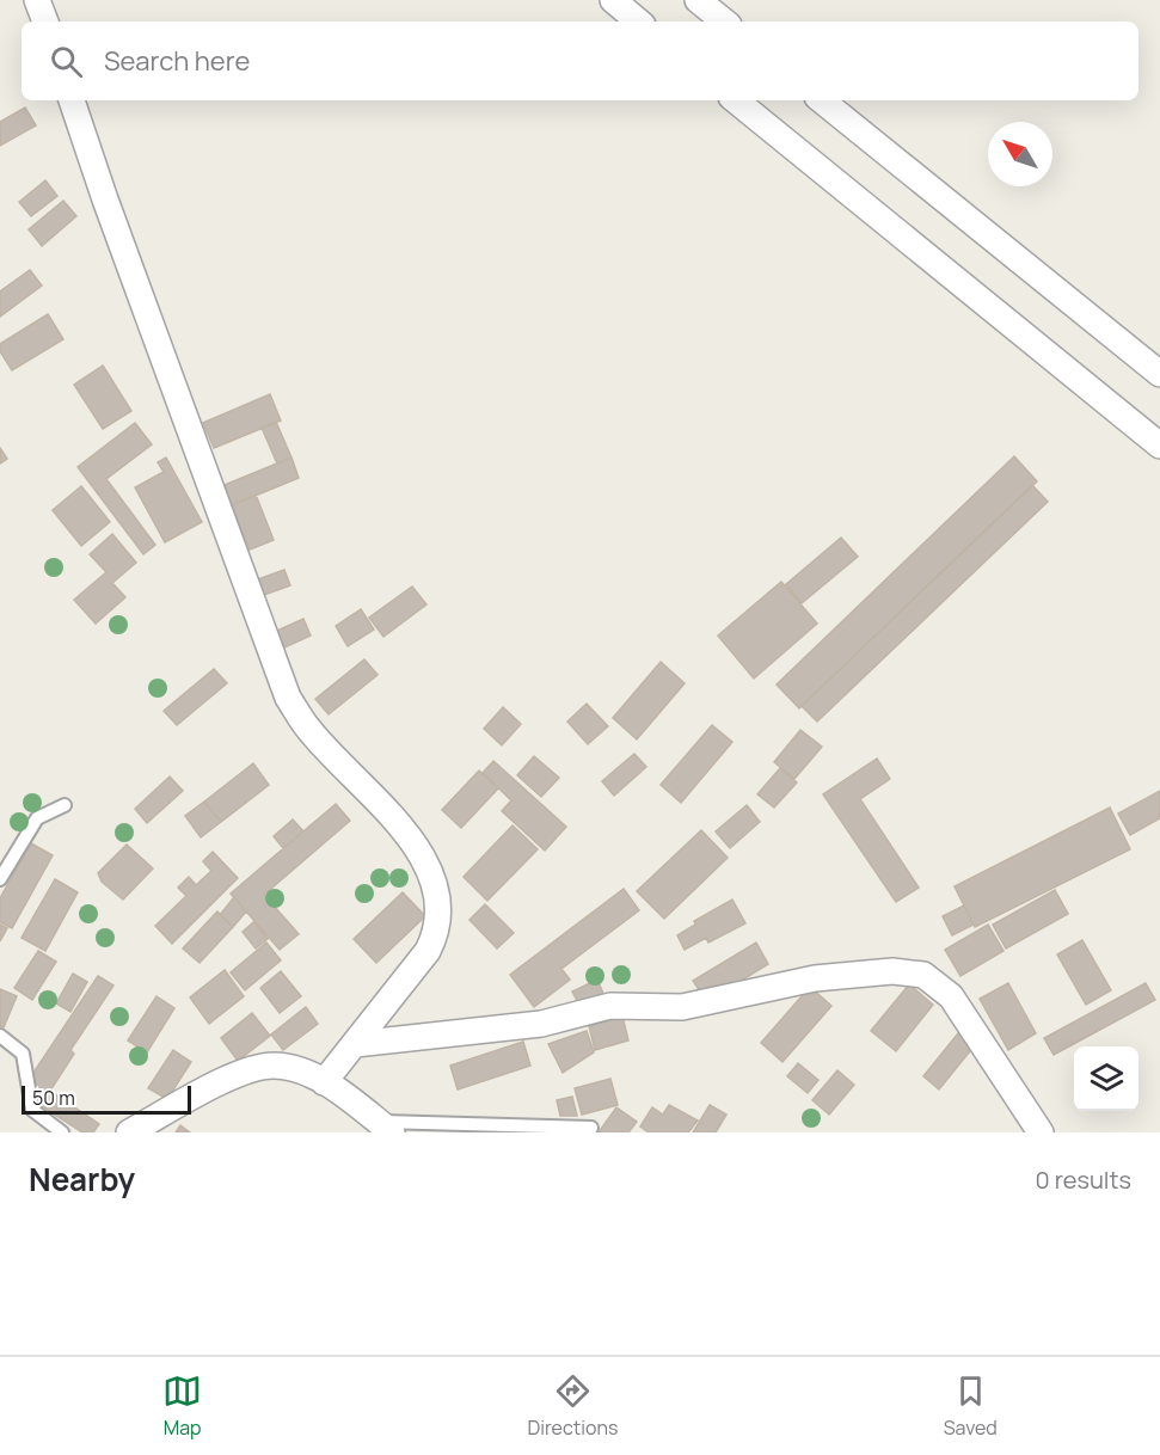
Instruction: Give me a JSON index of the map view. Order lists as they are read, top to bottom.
{
  "scale_bar": "50 m",
  "north": "top left",
  "page": {
    "search": "Search here",
    "scale": "50 m",
    "heading": ["Nearby", "0 results"],
    "nav": ["Map", "Directions", "Saved"]
  }
}
